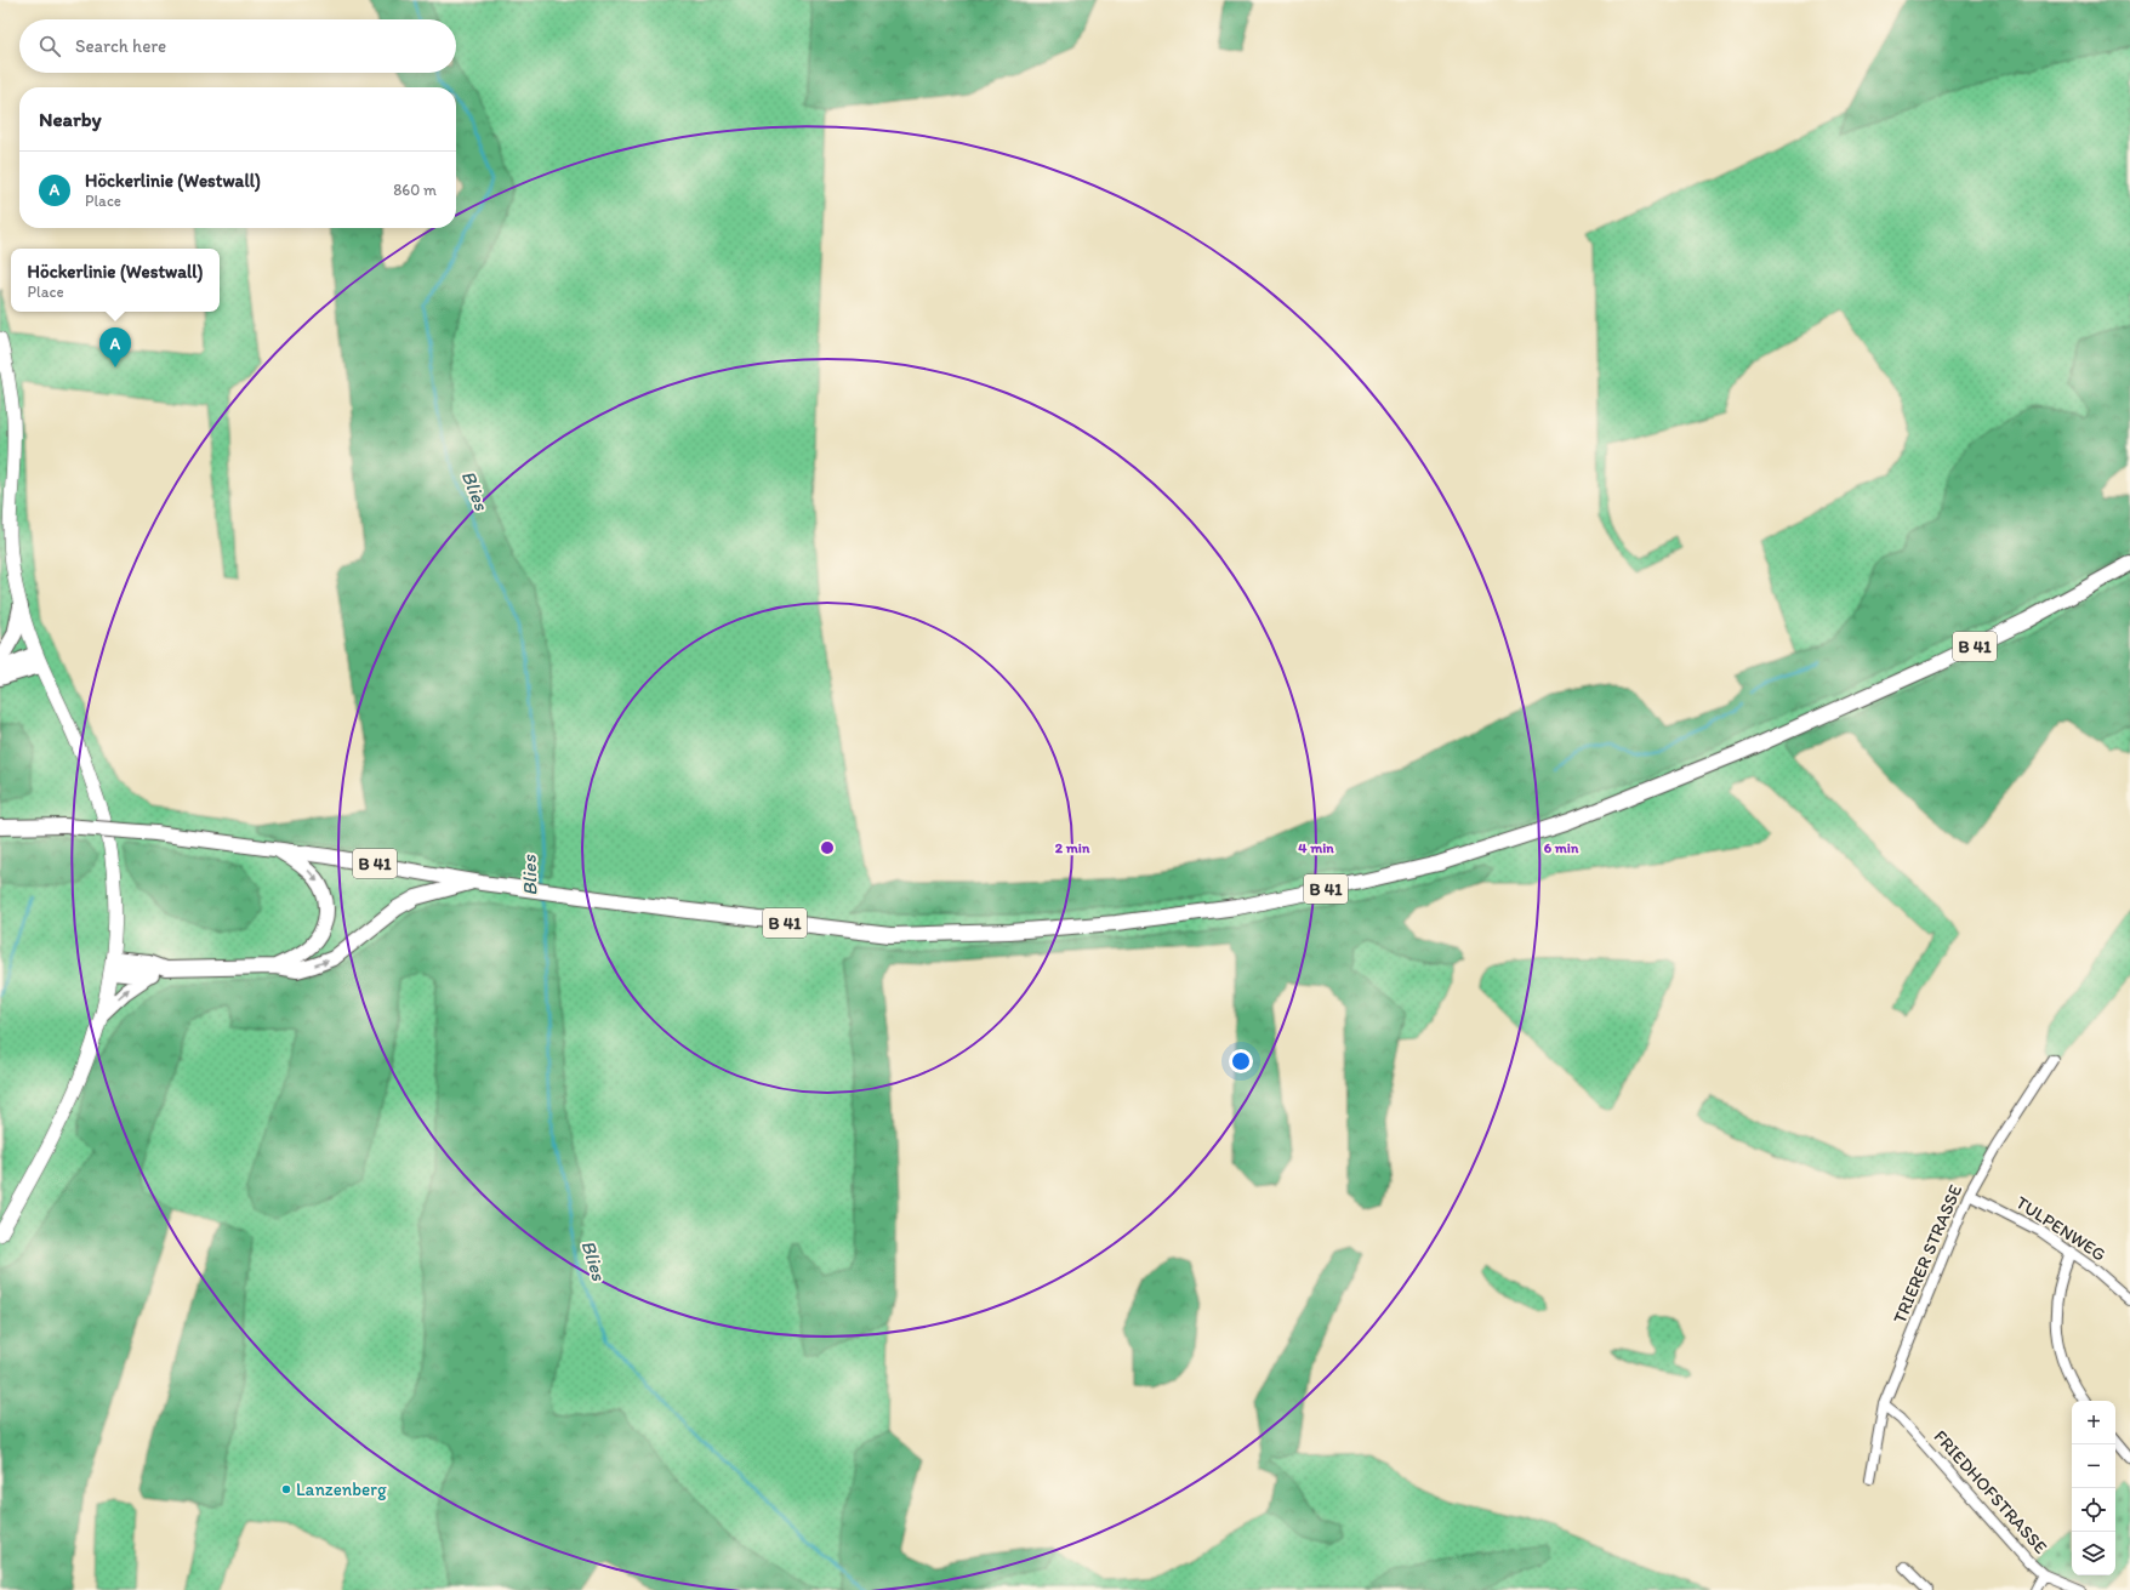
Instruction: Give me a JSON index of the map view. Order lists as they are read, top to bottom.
{
  "streets": {
    "highway": ["B 41"],
    "street": ["TULPENWEG", "TRIERER STRASSE", "FRIEDHOFSTRASSE"]
  },
  "crossings": [
    ["TULPENWEG", "TRIERER STRASSE"],
    ["TRIERER STRASSE", "FRIEDHOFSTRASSE"]
  ],
  "water": ["Blies"],
  "places": ["Lanzenberg"],
  "page": {
    "search": "Search here",
    "heading": "Nearby",
    "list": [
      {
        "mark": "A",
        "name": "Höckerlinie (Westwall)",
        "note": "Place",
        "value": "860 m"
      }
    ],
    "popup": ["Höckerlinie (Westwall)", "Place"],
    "pins": "A",
    "map_buttons": ["+", "−"]
  },
  "rings": ["2 min", "4 min", "6 min"]
}
